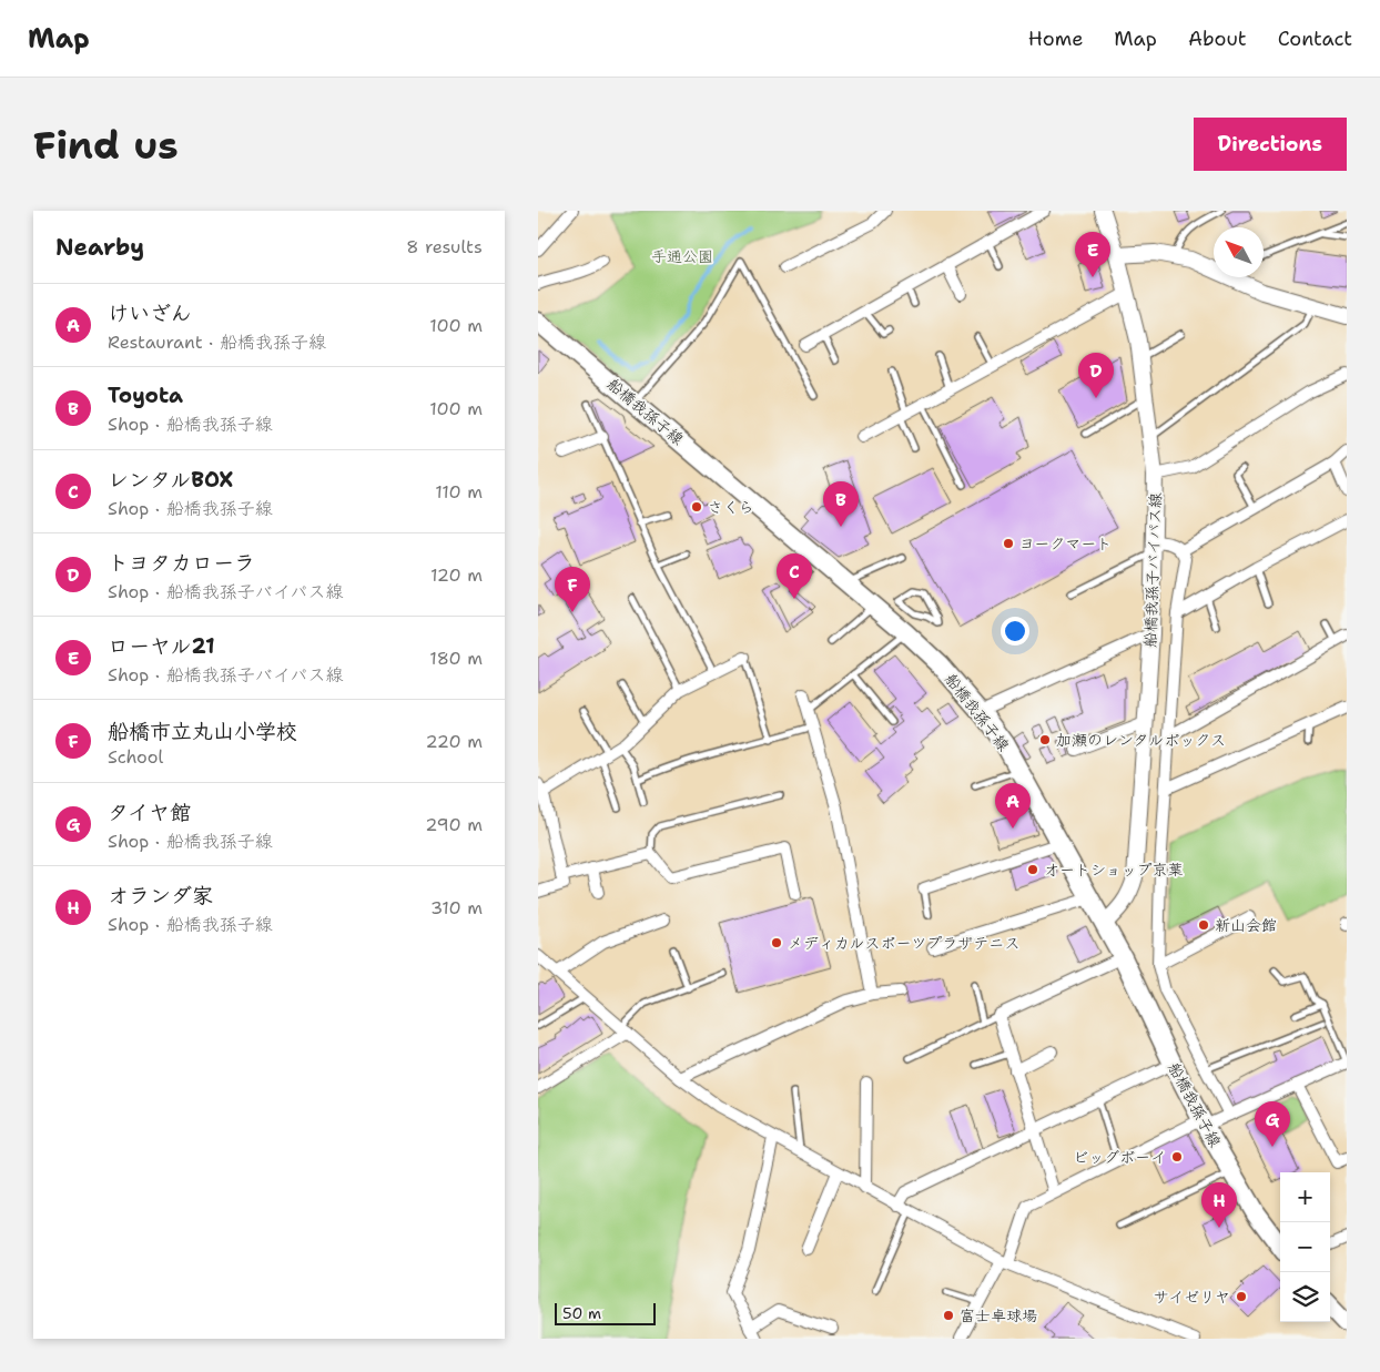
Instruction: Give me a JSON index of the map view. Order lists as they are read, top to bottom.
{
  "streets": {
    "main road": ["船橋我孫子線"],
    "street": ["船橋我孫子バイパス線"]
  },
  "crossings": [
    ["船橋我孫子線", "船橋我孫子バイパス線"]
  ],
  "parks": ["手通公園"],
  "places": [
    "さくら",
    "ヨークマート",
    "加瀬のレンタルボックス",
    "オートショップ京葉",
    "新山会館",
    "メディカルスポーツプラザテニス",
    "ビッグボーイ",
    "サイゼリヤ",
    "富士卓球場"
  ],
  "scale_bar": "50 m",
  "north": "top left",
  "page": {
    "header": "Map",
    "nav": [
      "Home",
      "Map",
      "About",
      "Contact"
    ],
    "buttons": "Directions",
    "title": "Find us",
    "heading": ["Nearby", "8 results"],
    "pins": [
      "E",
      "D",
      "B",
      "C",
      "F",
      "A",
      "G",
      "H"
    ],
    "list": [
      {
        "mark": "A",
        "name": "けいざん",
        "note": "Restaurant · 船橋我孫子線",
        "value": "100 m"
      },
      {
        "mark": "B",
        "name": "Toyota",
        "note": "Shop · 船橋我孫子線",
        "value": "100 m"
      },
      {
        "mark": "C",
        "name": "レンタルBOX",
        "note": "Shop · 船橋我孫子線",
        "value": "110 m"
      },
      {
        "mark": "D",
        "name": "トヨタカローラ",
        "note": "Shop · 船橋我孫子バイパス線",
        "value": "120 m"
      },
      {
        "mark": "E",
        "name": "ローヤル21",
        "note": "Shop · 船橋我孫子バイパス線",
        "value": "180 m"
      },
      {
        "mark": "F",
        "name": "船橋市立丸山小学校",
        "note": "School",
        "value": "220 m"
      },
      {
        "mark": "G",
        "name": "タイヤ館",
        "note": "Shop · 船橋我孫子線",
        "value": "290 m"
      },
      {
        "mark": "H",
        "name": "オランダ家",
        "note": "Shop · 船橋我孫子線",
        "value": "310 m"
      }
    ],
    "map_buttons": ["+", "−"],
    "scale": "50 m"
  }
}
